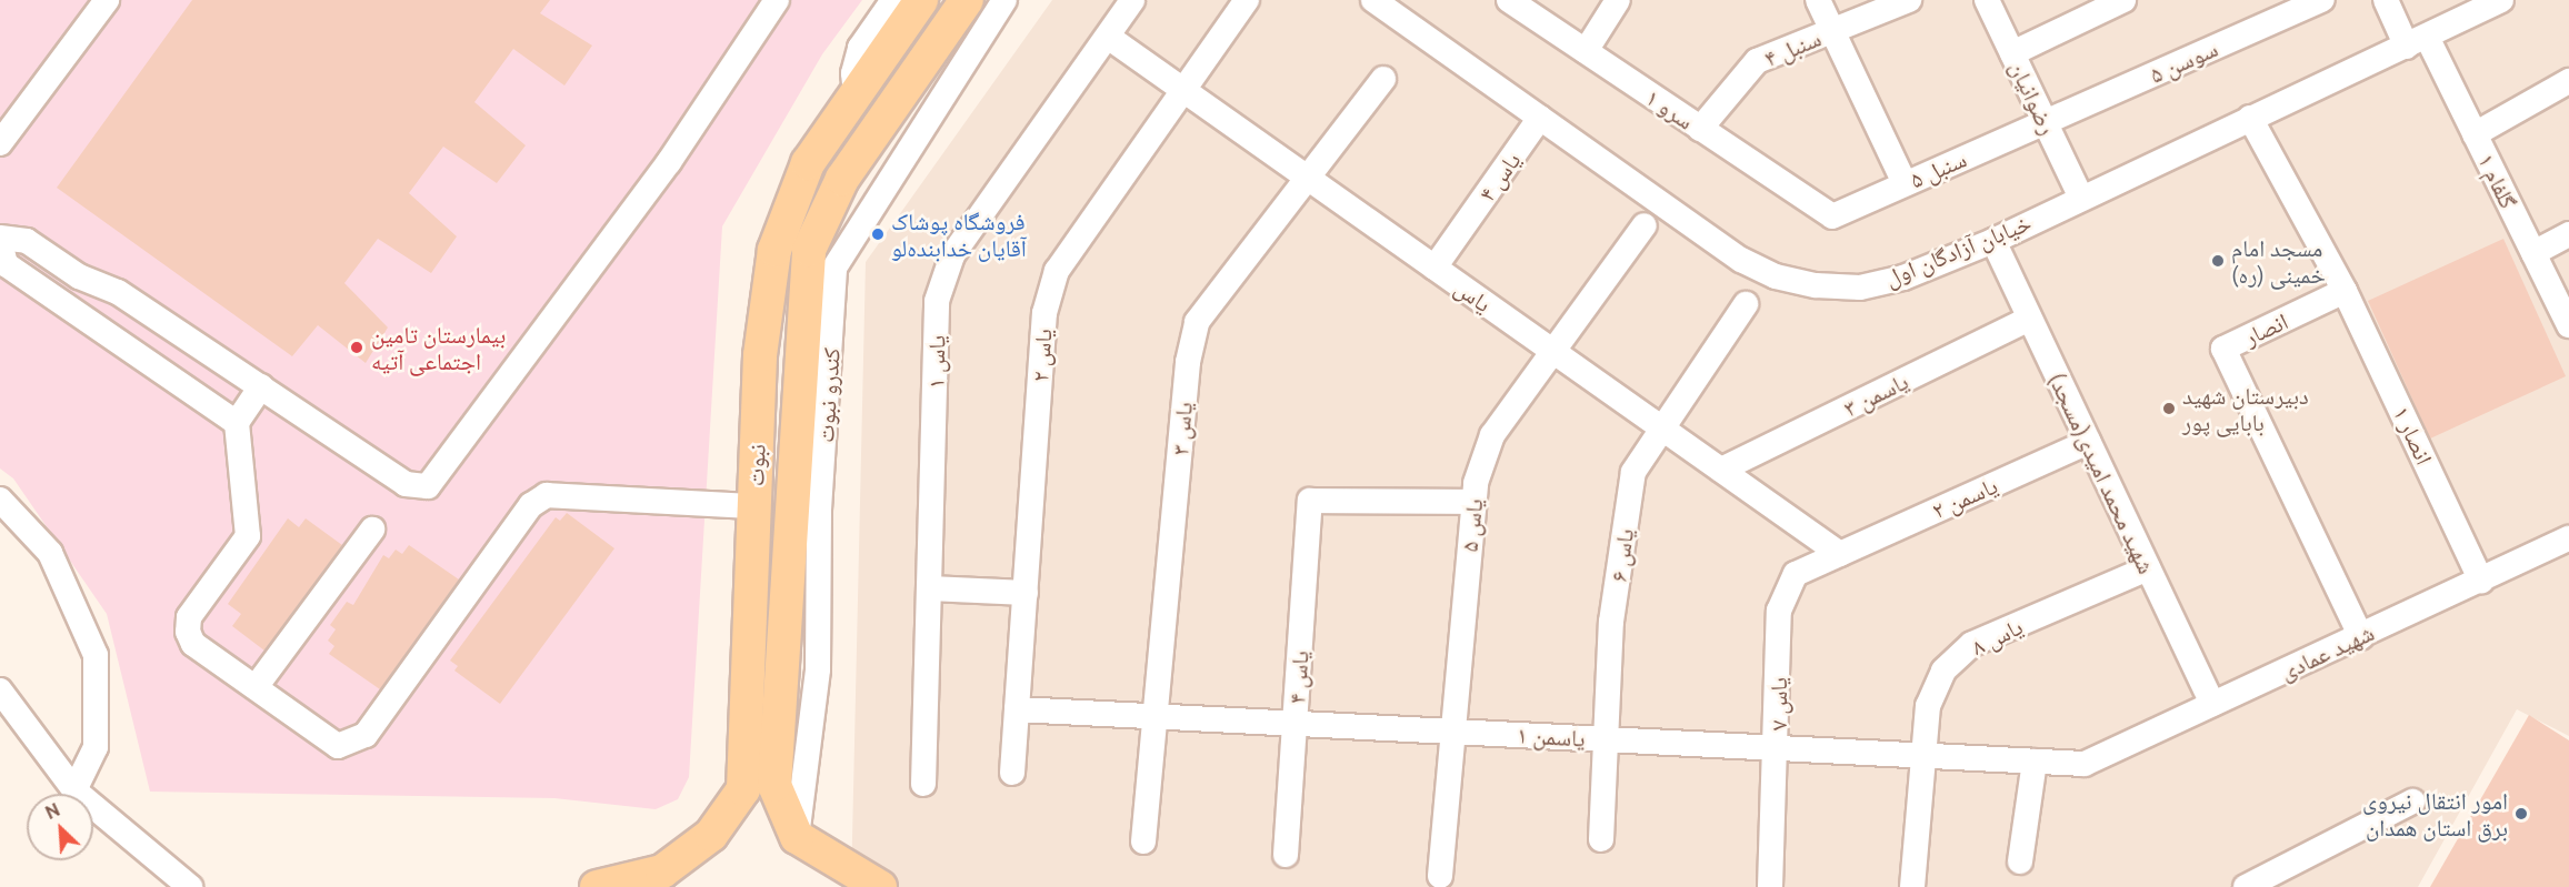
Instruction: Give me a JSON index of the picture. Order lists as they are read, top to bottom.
{
  "streets": {
    "main road": ["نبوت"],
    "street": [
      "سنبل ۴",
      "سوسن ۵",
      "رضوانیان",
      "سرو ۱",
      "سنبل ۵",
      "یاس ۴",
      "گلفام ۱",
      "خیابان آزادگان اول",
      "یاس",
      "انصار",
      "یاس ۲",
      "یاس ۱",
      "یاسمن ۳",
      "کندرو نبوت",
      "یاس ۳",
      "انصار ۱",
      "(مسجد)شهید محمد امیدی",
      "یاسمن ۲",
      "یاس ۵",
      "یاس ۶",
      "یاس ۸",
      "شهید عمادی",
      "یاس ۷",
      "یاسمن ۱"
    ]
  },
  "crossings": [
    ["سنبل ۴", "سرو ۱"],
    ["سوسن ۵", "رضوانیان"],
    ["سوسن ۵", "سنبل ۵"],
    ["رضوانیان", "سنبل ۵"],
    ["رضوانیان", "خیابان آزادگان اول"],
    ["سرو ۱", "سنبل ۵"],
    ["یاس ۴", "خیابان آزادگان اول"],
    ["یاس ۴", "یاس"],
    ["یاس ۴", "یاس ۵"],
    ["یاس ۴", "یاسمن ۱"],
    ["گلفام ۱", "خیابان آزادگان اول"],
    ["خیابان آزادگان اول", "(مسجد)شهید محمد امیدی"],
    ["یاس", "یاس ۲"],
    ["یاس", "یاس ۱"],
    ["یاس", "یاسمن ۳"],
    ["یاس", "یاس ۳"],
    ["یاس", "یاسمن ۲"],
    ["یاس", "یاس ۵"],
    ["یاس", "یاس ۶"],
    ["یاس", "یاس ۷"],
    ["انصار", "انصار ۱"],
    ["انصار", "شهید عمادی"],
    ["یاس ۲", "یاسمن ۱"],
    ["یاسمن ۳", "(مسجد)شهید محمد امیدی"],
    ["کندرو نبوت", "نبوت"],
    ["یاس ۳", "یاسمن ۱"],
    ["انصار ۱", "شهید عمادی"],
    ["(مسجد)شهید محمد امیدی", "یاسمن ۲"],
    ["(مسجد)شهید محمد امیدی", "یاس ۸"],
    ["(مسجد)شهید محمد امیدی", "شهید عمادی"],
    ["یاسمن ۲", "یاس ۷"],
    ["یاس ۵", "یاسمن ۱"],
    ["یاس ۶", "یاسمن ۱"],
    ["یاس ۸", "یاسمن ۱"],
    ["شهید عمادی", "یاسمن ۱"],
    ["یاس ۷", "یاسمن ۱"]
  ],
  "places": [
    "فروشگاه پوشاک آقایان خدابنده‌لو",
    "مسجد امام خمینی (ره)",
    "بیمارستان تامین اجتماعی آتیه",
    "دبیرستان شهید بابایی پور",
    "امور انتقال نیروی برق استان همدان"
  ],
  "north": "top left"
}
